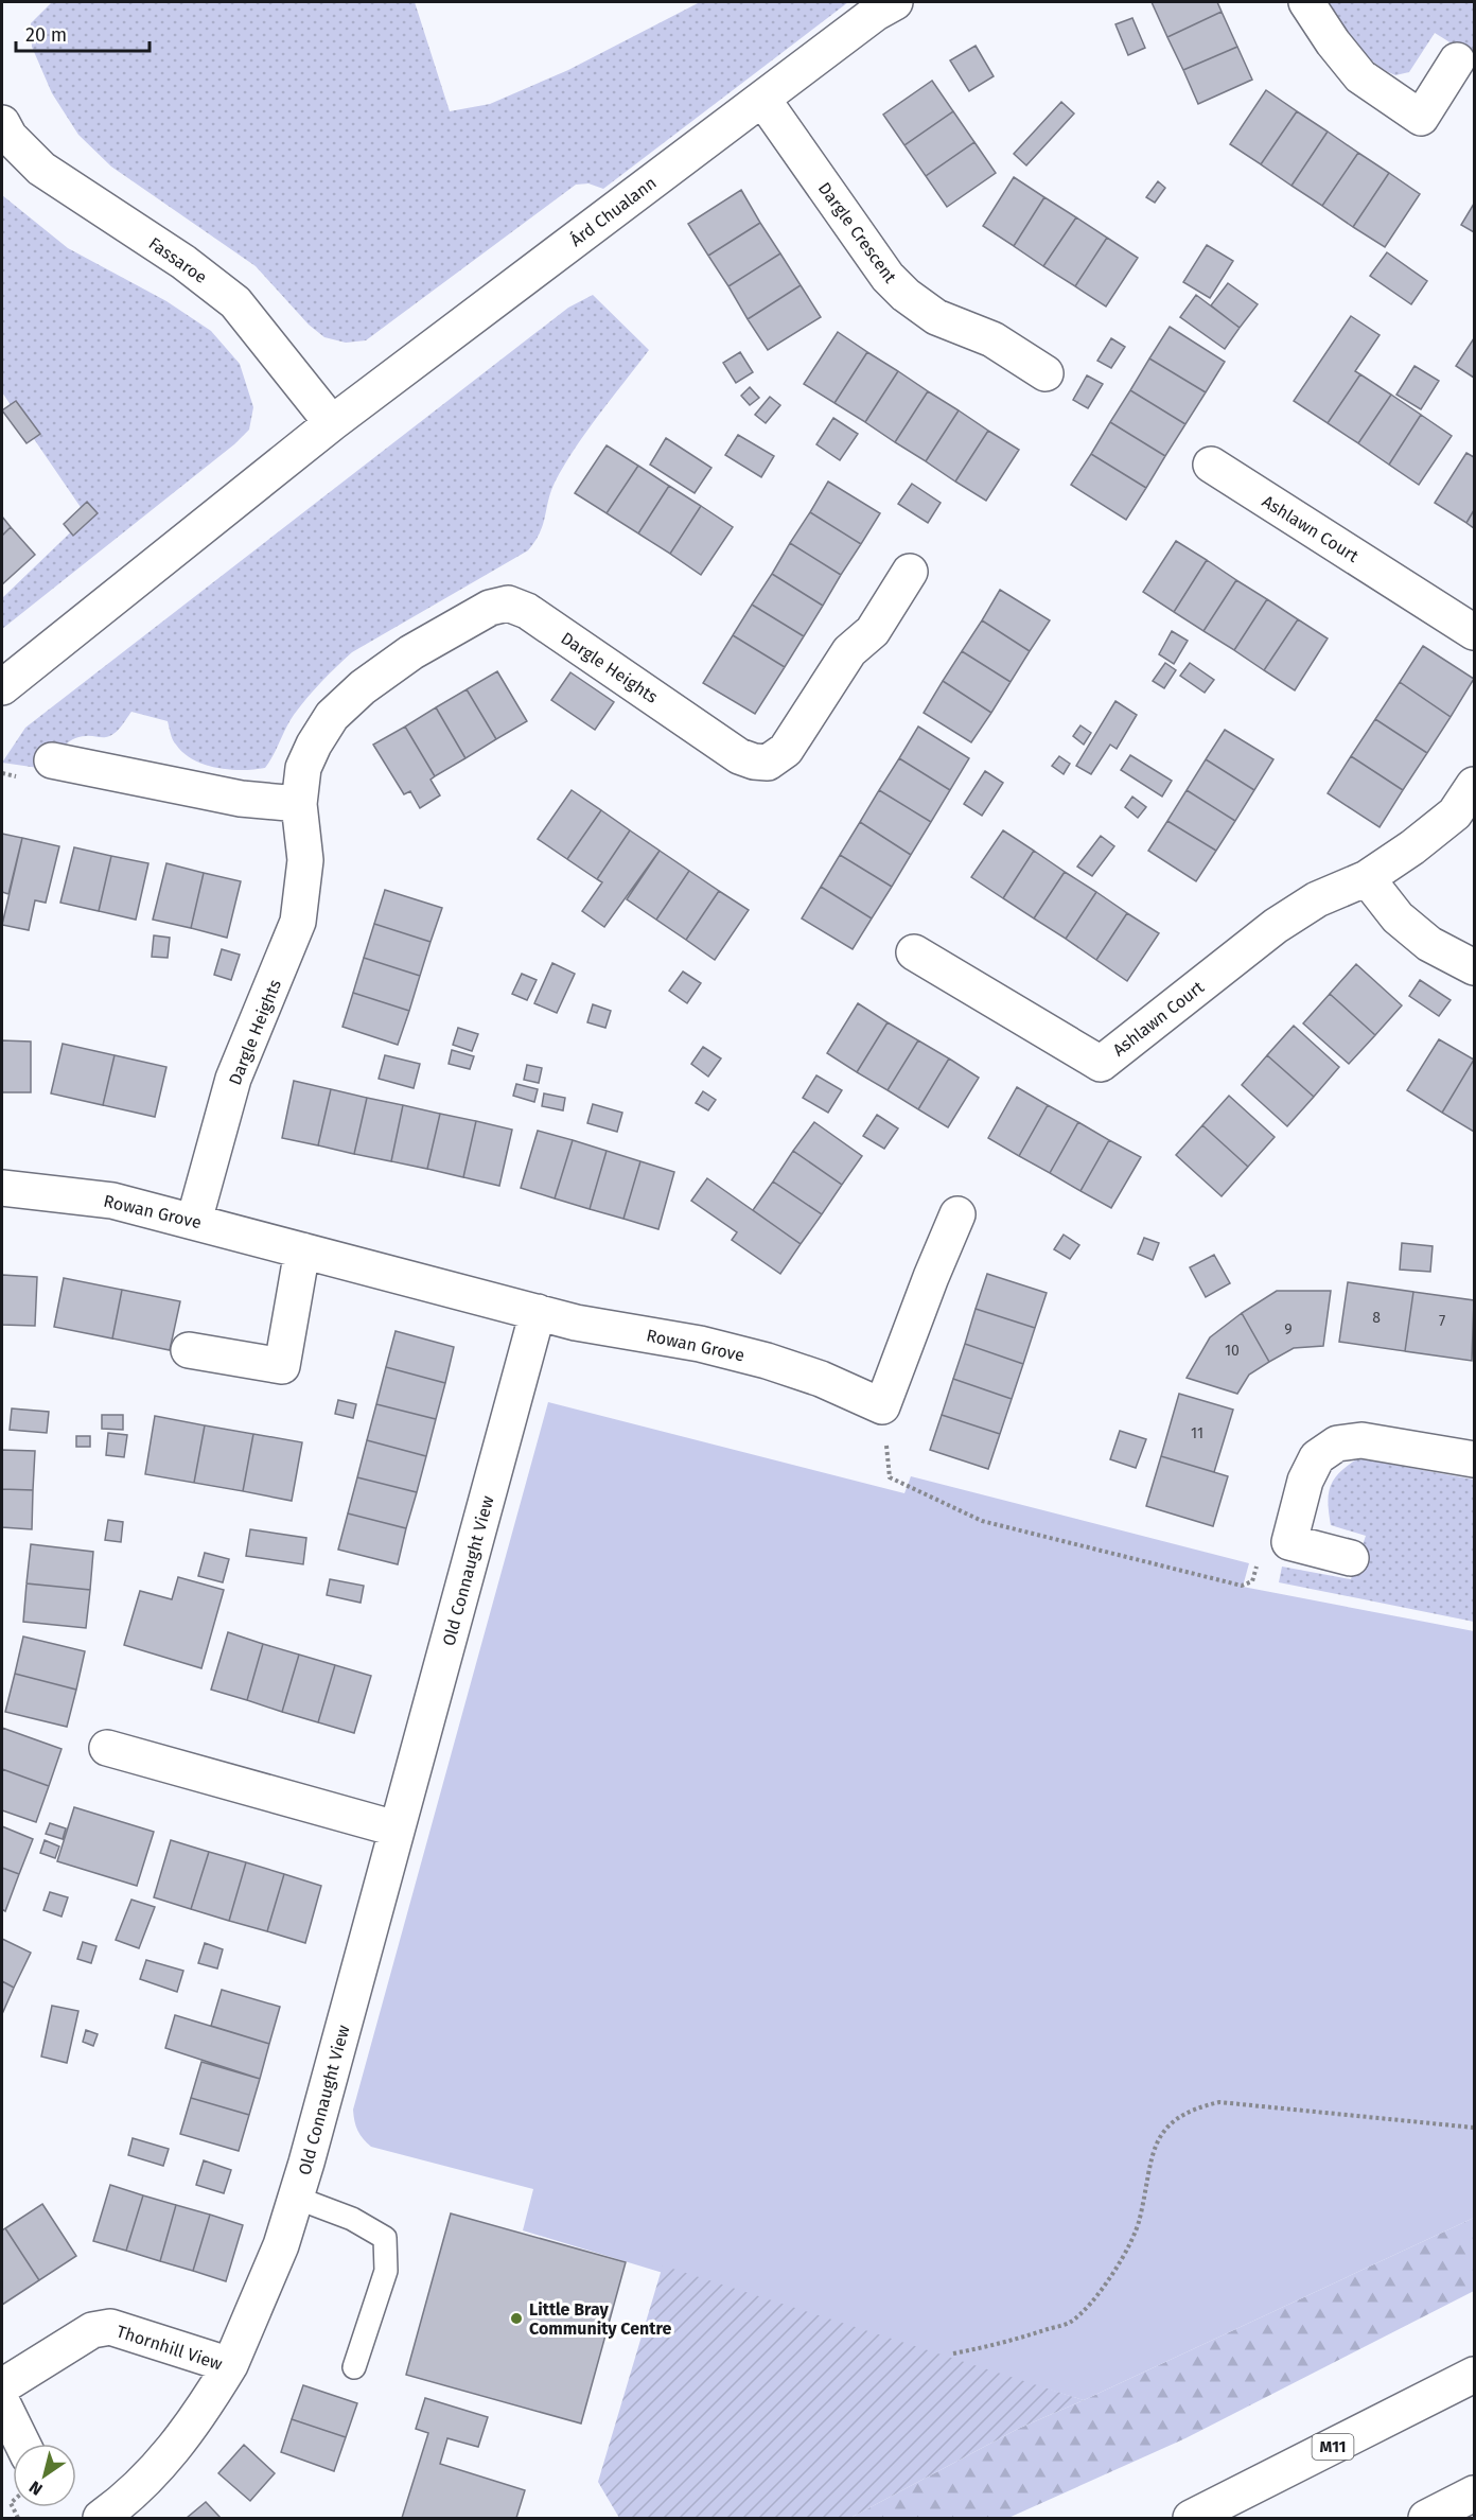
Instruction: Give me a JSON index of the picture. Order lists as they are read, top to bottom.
{
  "streets": {
    "main road": [
      "Árd Chualann",
      "Dargle Crescent",
      "Fassaroe",
      "Ashlawn Court",
      "Dargle Heights",
      "Rowan Grove",
      "Old Connaught View",
      "Thornhill View",
      "M11"
    ]
  },
  "crossings": [
    ["Árd Chualann", "Dargle Crescent"],
    ["Árd Chualann", "Fassaroe"],
    ["Dargle Heights", "Rowan Grove"],
    ["Rowan Grove", "Old Connaught View"],
    ["Old Connaught View", "Thornhill View"]
  ],
  "places": ["Little Bray Community Centre"],
  "house_numbers": [
    "8",
    "7",
    "9",
    "10",
    "11"
  ],
  "scale_bar": "20 m",
  "north": "bottom left"
}
